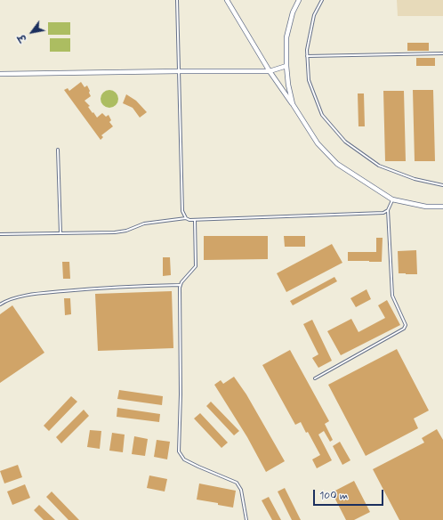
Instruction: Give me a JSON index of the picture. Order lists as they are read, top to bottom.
{
  "scale_bar": "100 m",
  "north": "bottom left"
}
